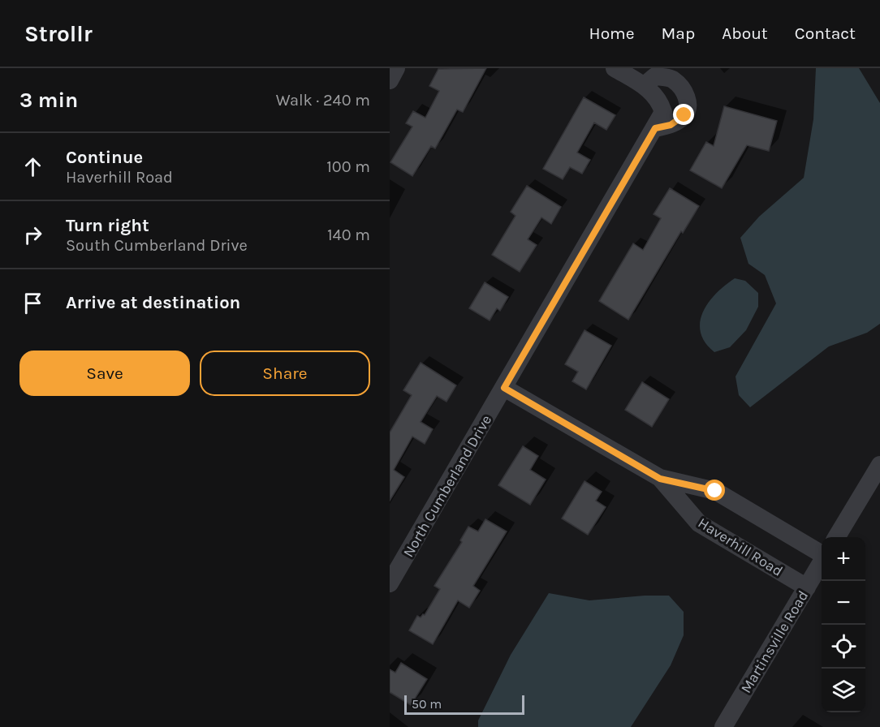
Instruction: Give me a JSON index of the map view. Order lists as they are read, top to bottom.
{
  "streets": {
    "street": ["North Cumberland Drive", "Haverhill Road", "Martinsville Road"]
  },
  "crossings": [
    ["North Cumberland Drive", "Haverhill Road"],
    ["Haverhill Road", "Martinsville Road"]
  ],
  "scale_bar": "50 m",
  "page": {
    "header": "Strollr",
    "nav": [
      "Home",
      "Map",
      "About",
      "Contact"
    ],
    "heading": ["3 min", "Walk · 240 m"],
    "list": [
      ["Continue", "Haverhill Road", "100 m"],
      ["Turn right", "South Cumberland Drive", "140 m"],
      "Arrive at destination"
    ],
    "buttons": ["Save", "Share"],
    "map_buttons": ["+", "−"],
    "scale": "50 m"
  }
}
